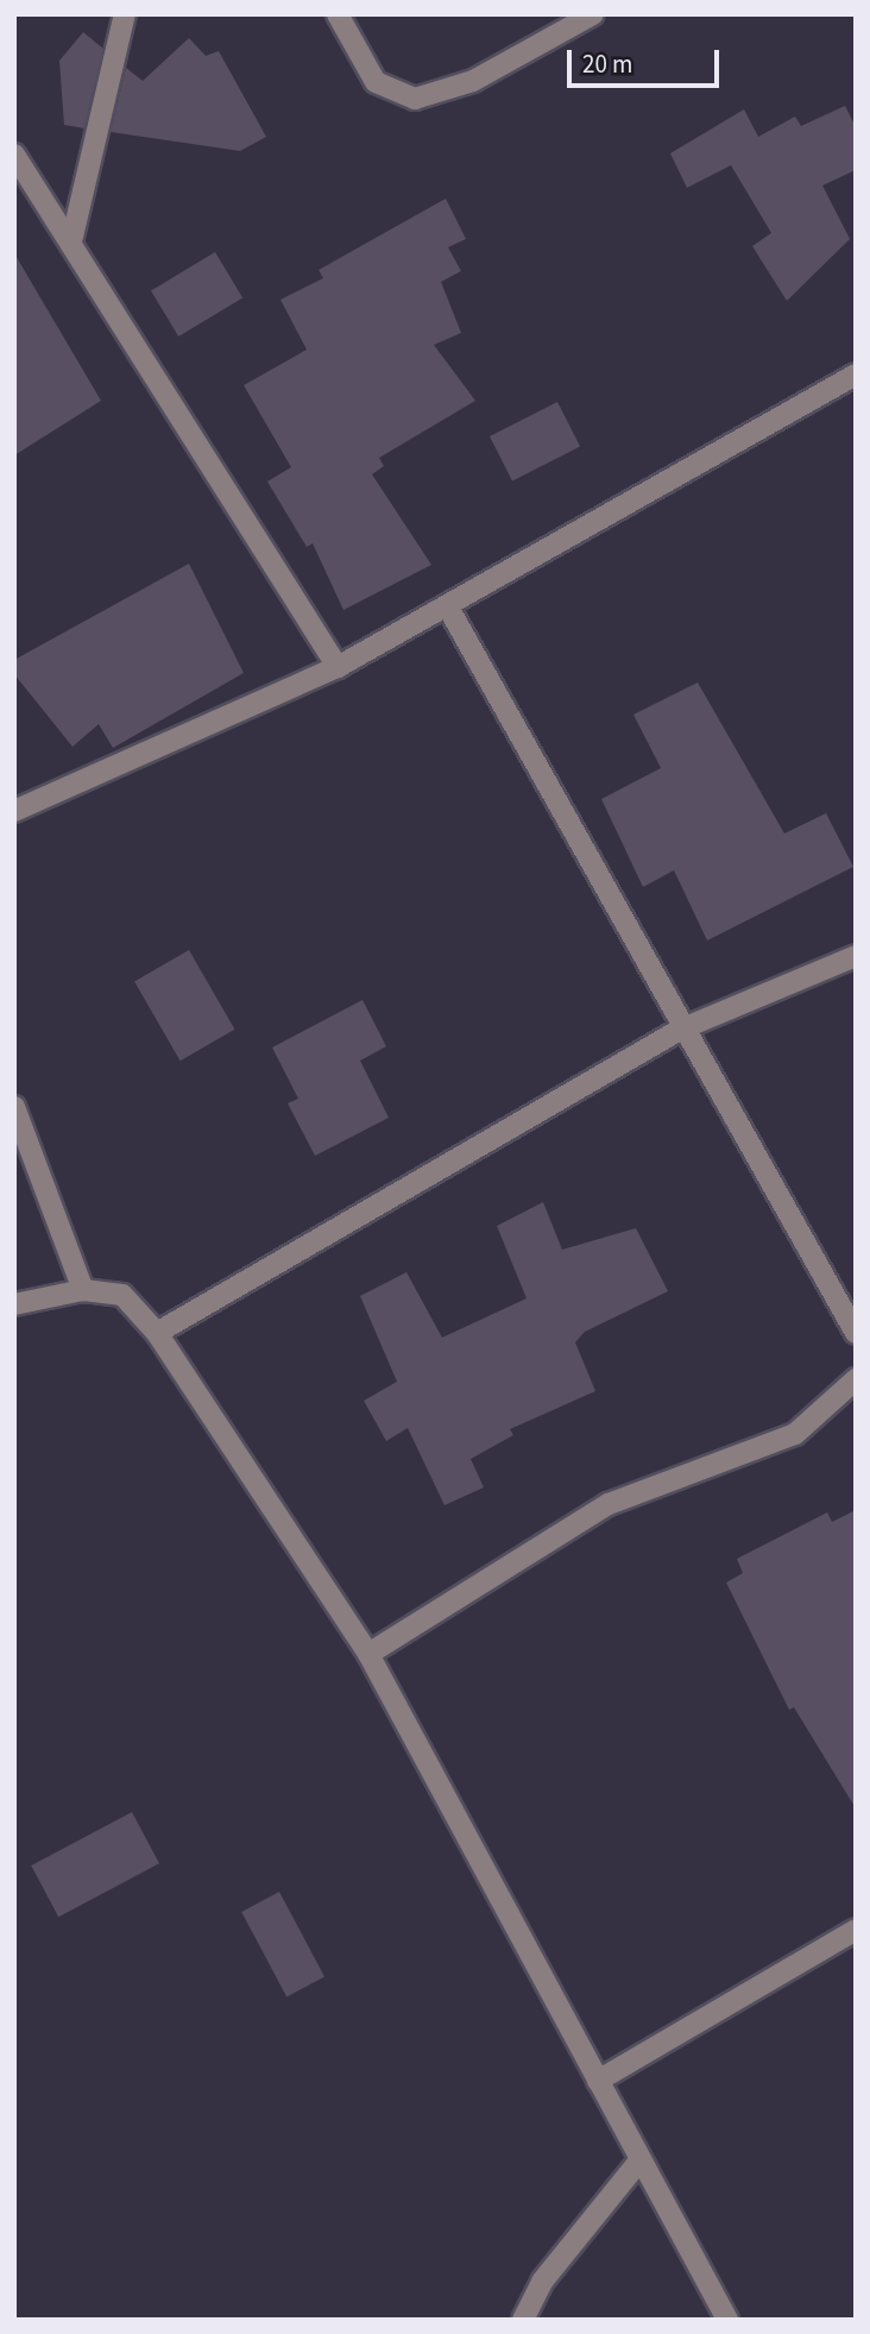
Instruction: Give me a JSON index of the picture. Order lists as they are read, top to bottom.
{
  "scale_bar": "20 m"
}
